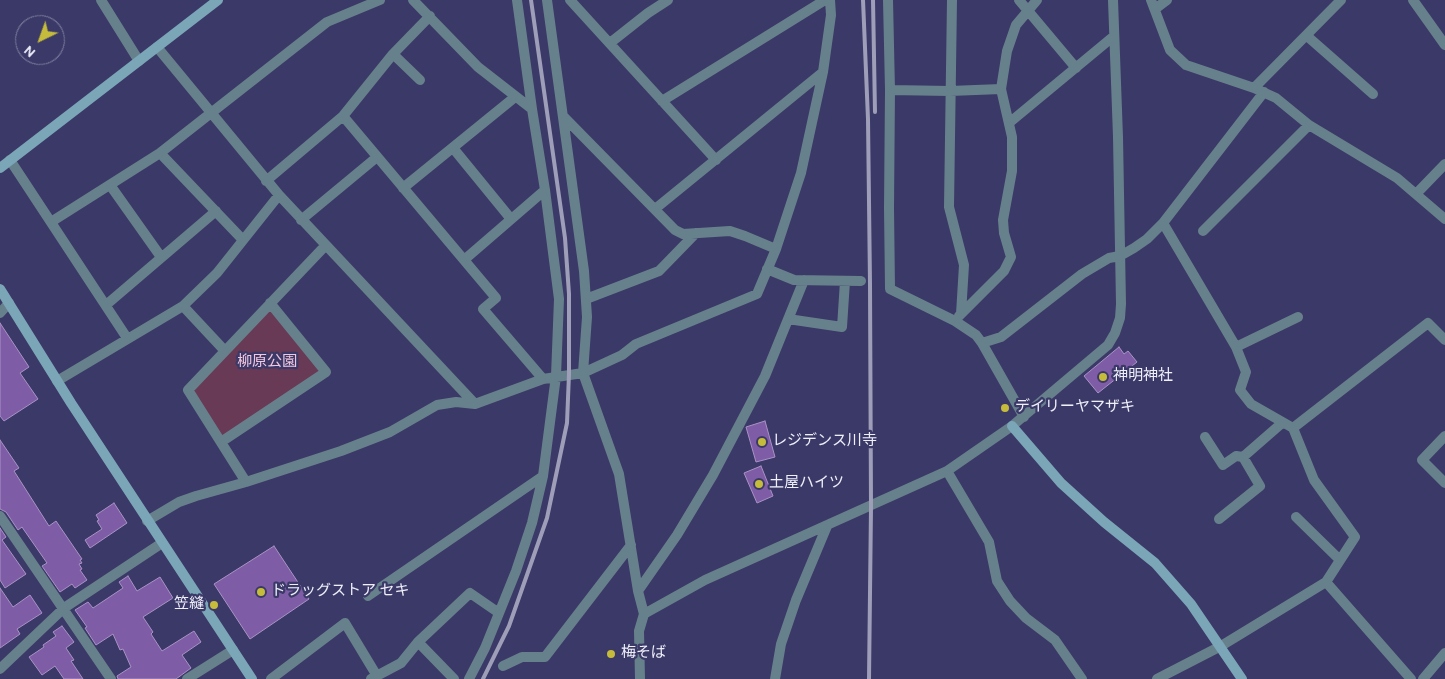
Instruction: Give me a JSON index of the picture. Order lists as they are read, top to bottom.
{
  "parks": ["柳原公園"],
  "places": [
    "神明神社",
    "デイリーヤマザキ",
    "レジデンス川寺",
    "土屋ハイツ",
    "ドラッグストア セキ",
    "笠縫",
    "梅そば"
  ],
  "north": "bottom left"
}
